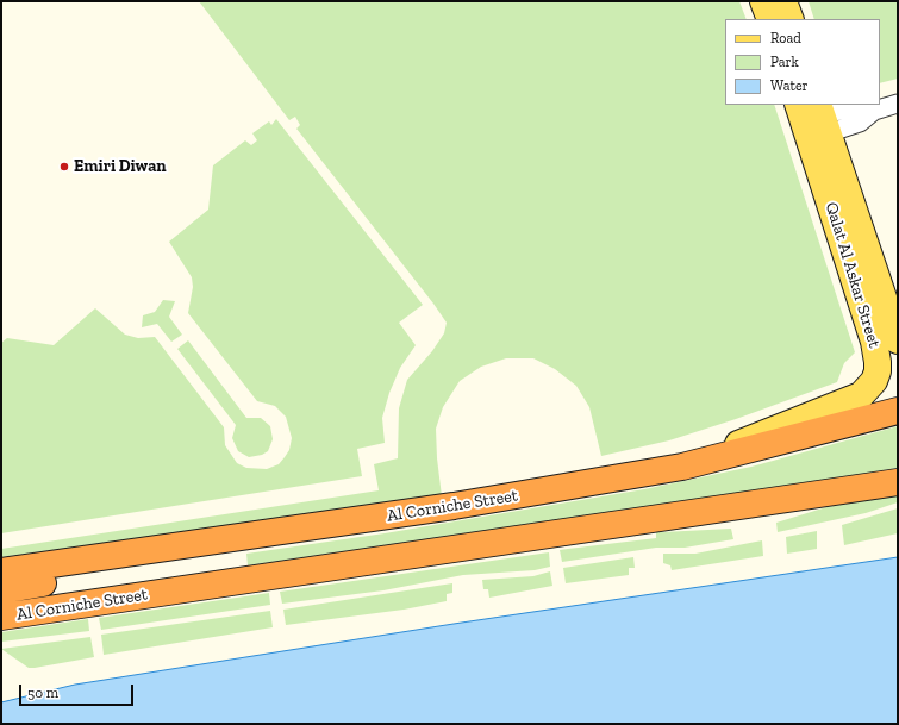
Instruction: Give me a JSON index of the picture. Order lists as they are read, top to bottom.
{
  "streets": {
    "highway": ["Al Corniche Street"],
    "main road": ["Qalat Al Askar Street"]
  },
  "crossings": [
    ["Qalat Al Askar Street", "Al Corniche Street"]
  ],
  "places": ["Emiri Diwan"],
  "legend": ["Road", "Park", "Water"],
  "scale_bar": "50 m"
}
